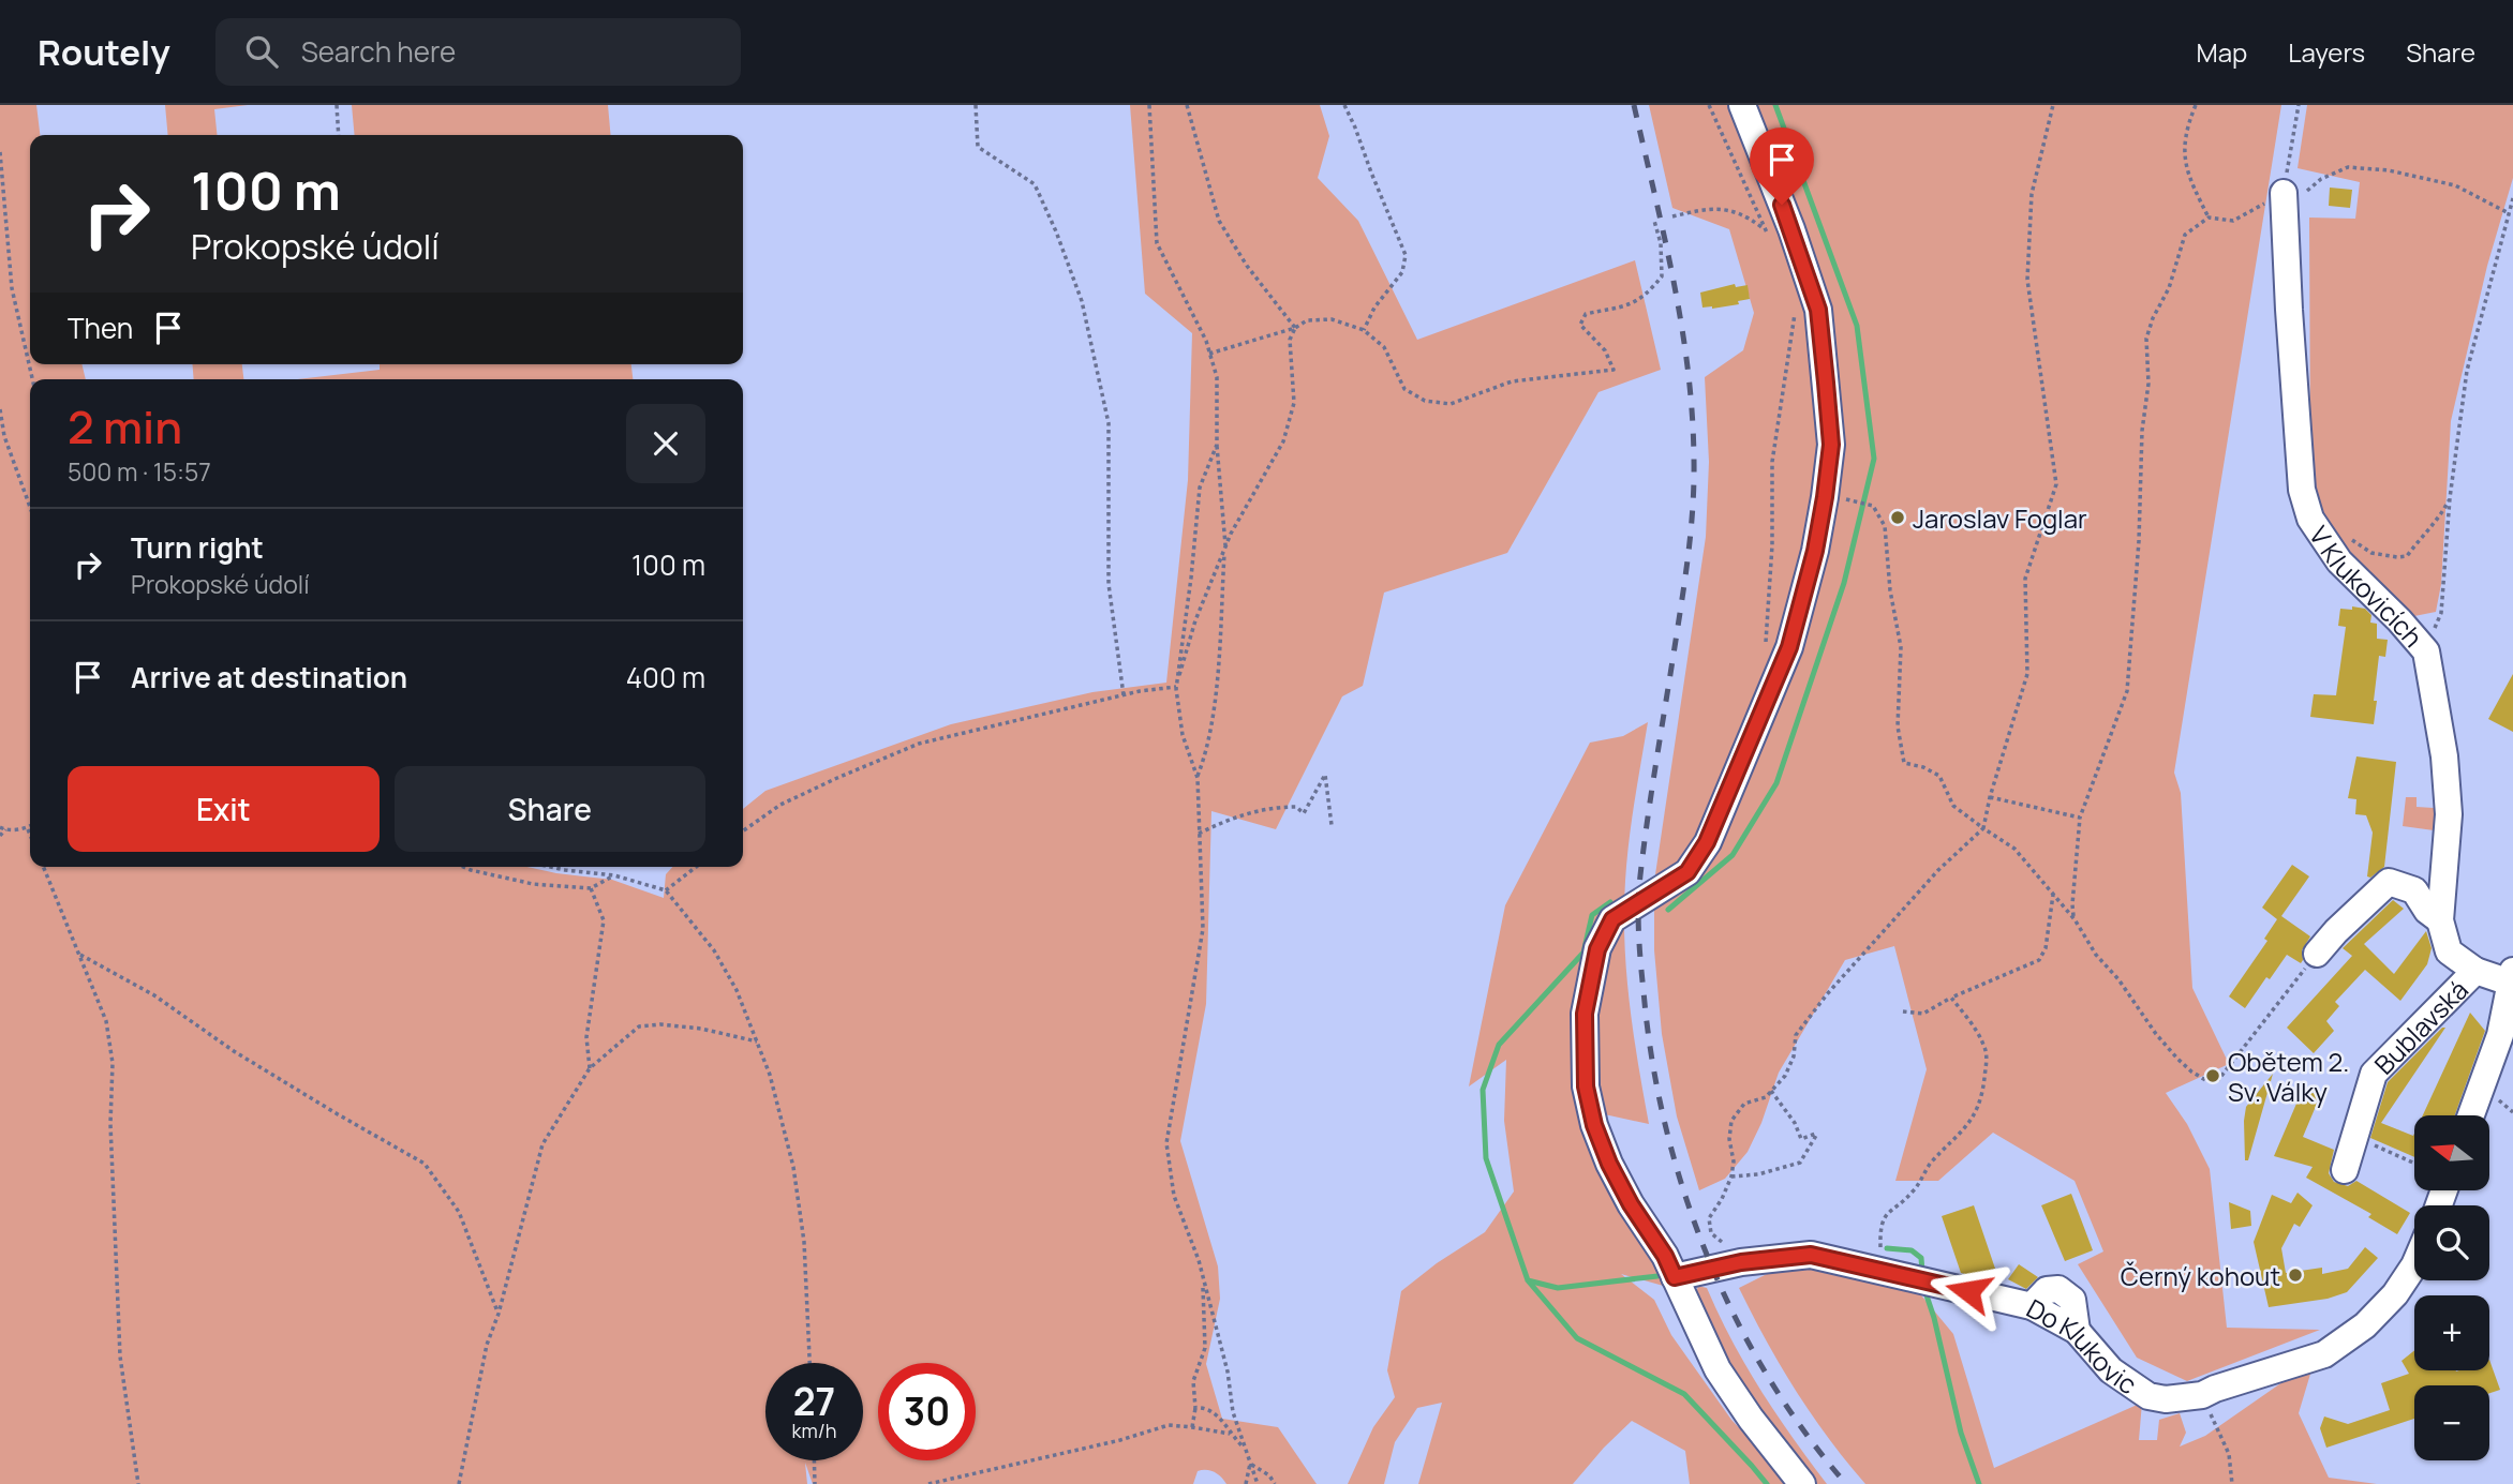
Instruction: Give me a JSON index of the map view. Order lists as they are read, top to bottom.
{
  "streets": {
    "street": ["V Klukovicích", "Bublavská", "Do Klukovic"]
  },
  "crossings": [
    ["V Klukovicích", "Bublavská"]
  ],
  "places": ["Jaroslav Foglar", "Obětem 2. Sv. Války", "Černý kohout"],
  "north": "left",
  "page": {
    "header": "Routely",
    "search": "Search here",
    "nav": ["Map", "Layers", "Share"],
    "turn": ["100 m", "Prokopské údolí"],
    "then": "Then",
    "heading": ["2 min", "500 m · 15:57"],
    "list": [
      {
        "name": "Turn right",
        "note": "Prokopské údolí",
        "value": "100 m"
      },
      {
        "name": "Arrive at destination",
        "value": "400 m"
      }
    ],
    "buttons": ["Exit", "Share"],
    "map_buttons": ["+", "−"],
    "speed": "27 km/h",
    "limit": "30"
  }
}
